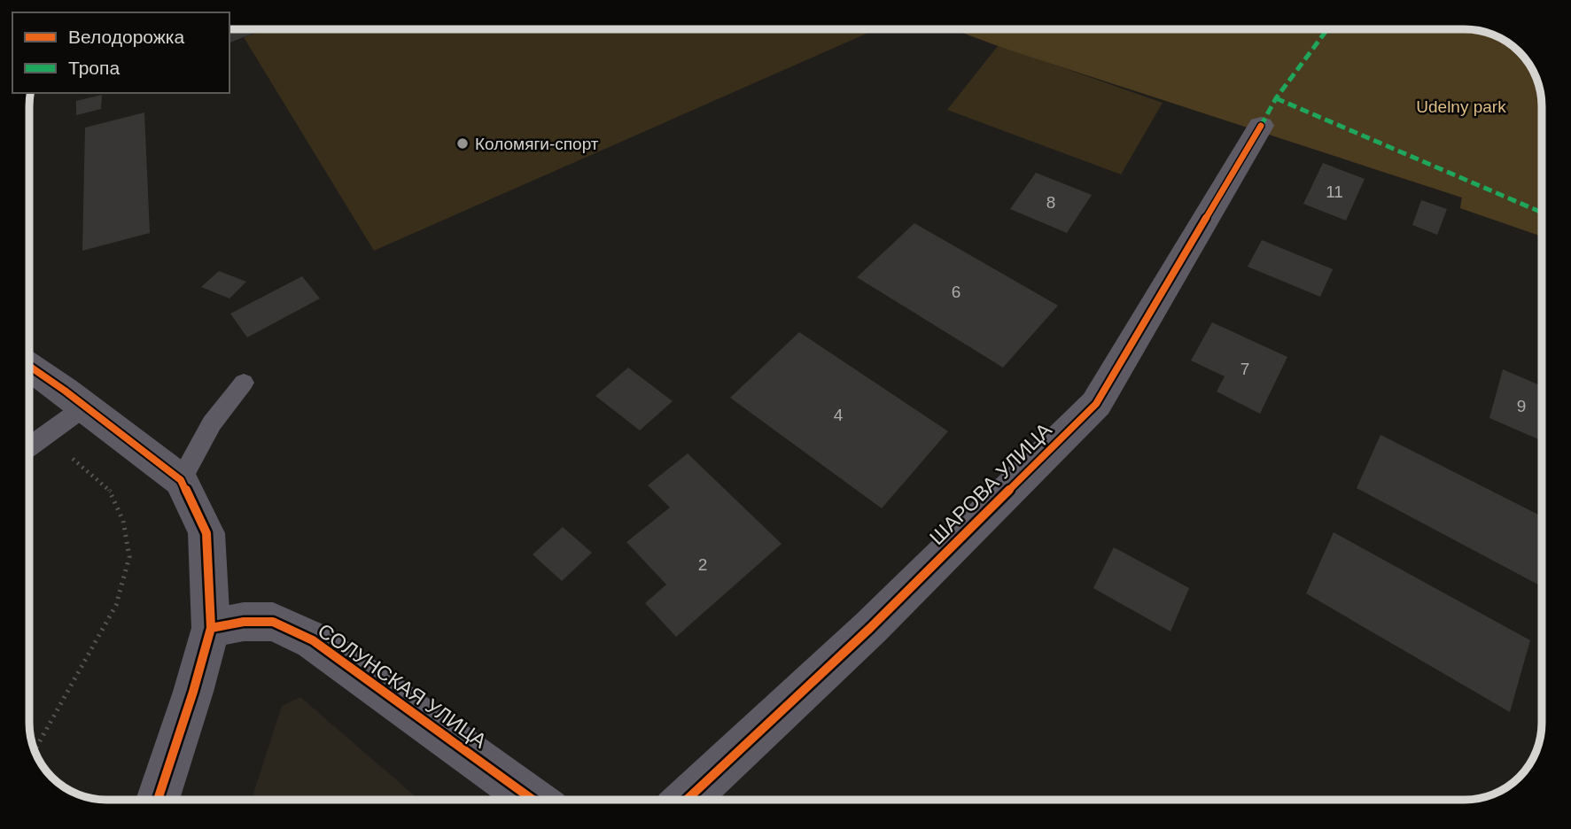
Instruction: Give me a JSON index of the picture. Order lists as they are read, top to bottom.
{
  "streets": {
    "street": ["ШАРОВА УЛИЦА", "СОЛУНСКАЯ УЛИЦА"]
  },
  "parks": ["Udelny park"],
  "places": ["Коломяги-спорт"],
  "house_numbers": [
    "11",
    "8",
    "6",
    "7",
    "9",
    "4",
    "2"
  ],
  "legend": ["Велодорожка", "Тропа"]
}
